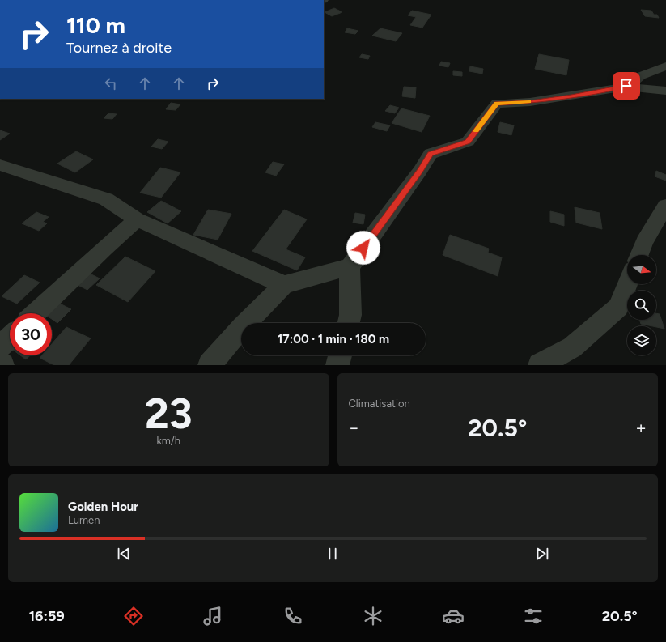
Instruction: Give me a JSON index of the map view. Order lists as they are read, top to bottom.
{
  "north": "right",
  "page": {
    "turn": ["110 m", "Tournez à droite"],
    "limit": "30",
    "trip": "17:00 · 1 min · 180 m",
    "tile": [
      ["23", "km/h"],
      "Climatisation"
    ],
    "heat": ["−", "20.5°", "+"],
    "song": ["Golden Hour", "Lumen"],
    "tabs": ["16:59", "20.5°"]
  }
}
